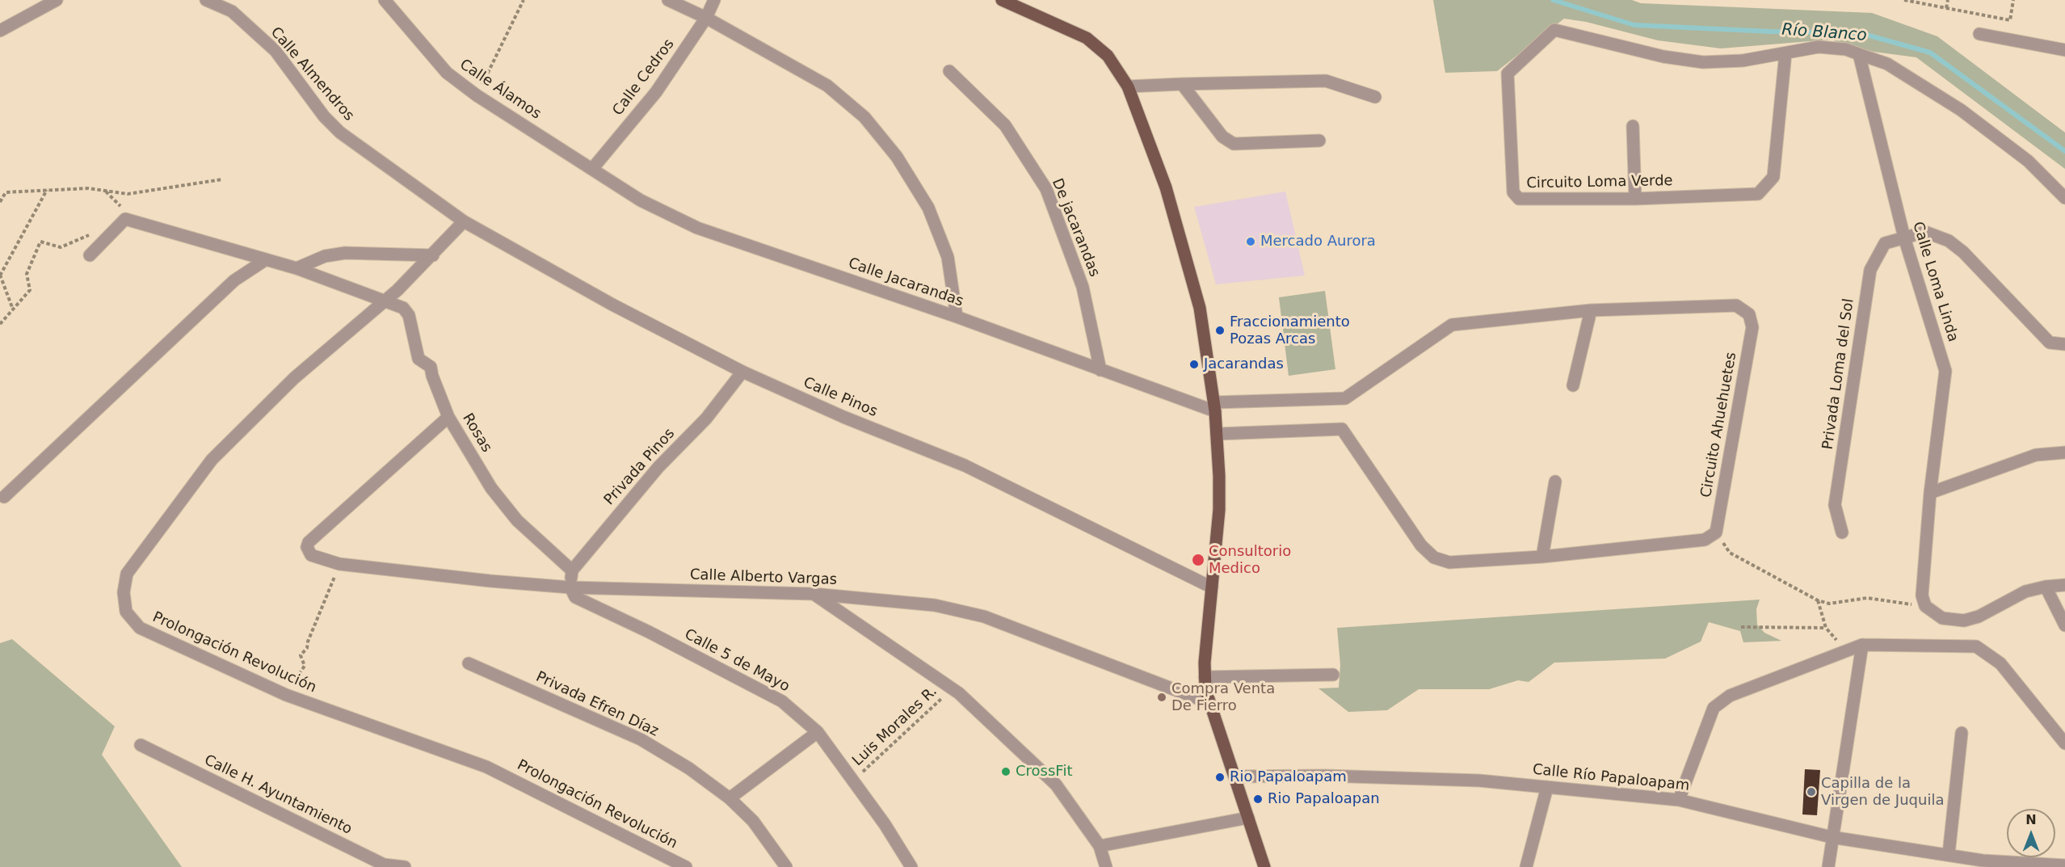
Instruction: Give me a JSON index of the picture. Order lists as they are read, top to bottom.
{
  "streets": {
    "street": [
      "Calle Almendros",
      "Calle Cedros",
      "Calle Álamos",
      "Circuito Loma Verde",
      "De jacarandas",
      "Calle Loma Linda",
      "Calle Jacarandas",
      "Privada Loma del Sol",
      "Calle Pinos",
      "Circuito Ahuehuetes",
      "Rosas",
      "Privada Pinos",
      "Calle Alberto Vargas",
      "Prolongación Revolución",
      "Calle 5 de Mayo",
      "Privada Efren Díaz",
      "Calle Río Papaloapam",
      "Calle H. Ayuntamiento"
    ],
    "path": ["Luis Morales R."]
  },
  "crossings": [
    ["Calle Almendros", "Calle Pinos"],
    ["Calle Almendros", "Prolongación Revolución"],
    ["Calle Cedros", "Calle Álamos"],
    ["Calle Cedros", "Calle Jacarandas"],
    ["Calle Álamos", "Calle Jacarandas"],
    ["De jacarandas", "Calle Jacarandas"],
    ["Calle Loma Linda", "Privada Loma del Sol"],
    ["Calle Jacarandas", "Circuito Ahuehuetes"],
    ["Calle Pinos", "Privada Pinos"],
    ["Calle Pinos", "Prolongación Revolución"],
    ["Rosas", "Privada Pinos"],
    ["Rosas", "Calle Alberto Vargas"],
    ["Rosas", "Prolongación Revolución"],
    ["Calle Alberto Vargas", "Calle 5 de Mayo"],
    ["Calle 5 de Mayo", "Luis Morales R."]
  ],
  "water": ["Río Blanco"],
  "places": [
    "Mercado Aurora",
    "Fraccionamiento Pozas Arcas",
    "Jacarandas",
    "Consultorio Medico",
    "Compra Venta De Fierro",
    "CrossFit",
    "Rio Papaloapam",
    "Capilla de la Virgen de Juquila",
    "Rio Papaloapan"
  ],
  "north": "top"
}
